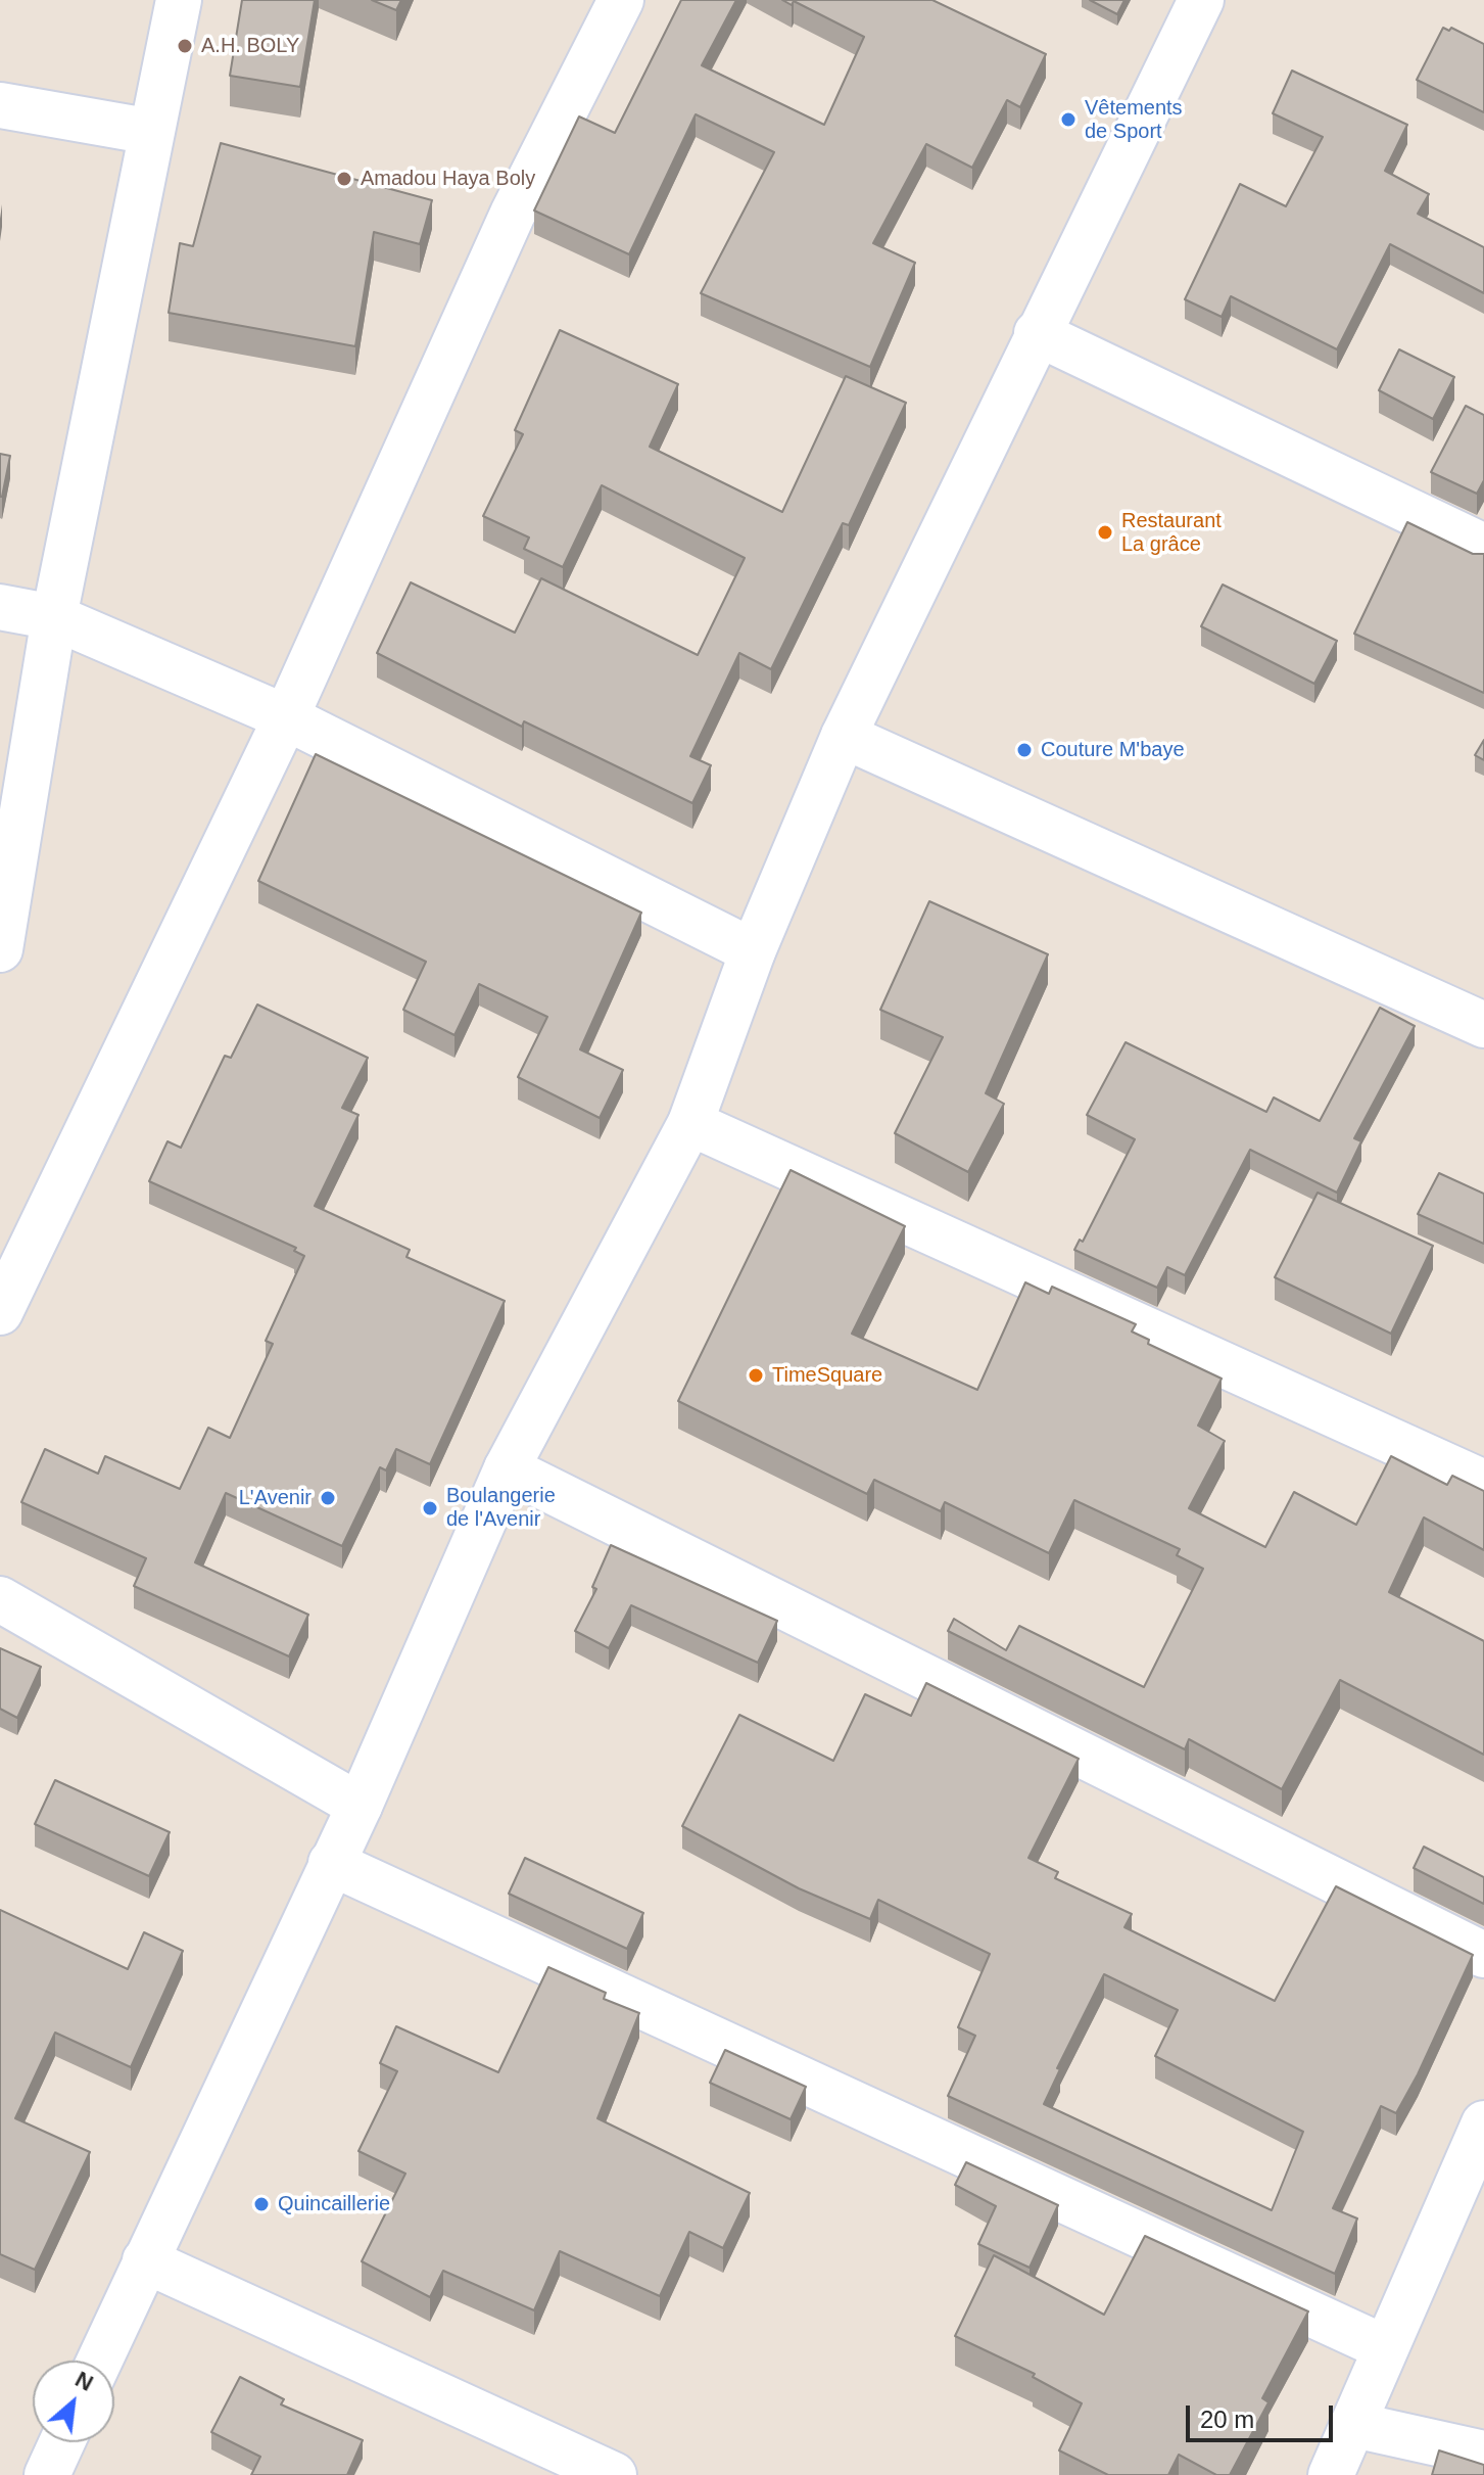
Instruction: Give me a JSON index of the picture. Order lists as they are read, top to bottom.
{
  "places": [
    "A.H. BOLY",
    "Vêtements de Sport",
    "Amadou Haya Boly",
    "Restaurant La grâce",
    "Couture M'baye",
    "TimeSquare",
    "L'Avenir",
    "Boulangerie de l'Avenir",
    "Quincaillerie"
  ],
  "scale_bar": "20 m",
  "north": "top right"
}
